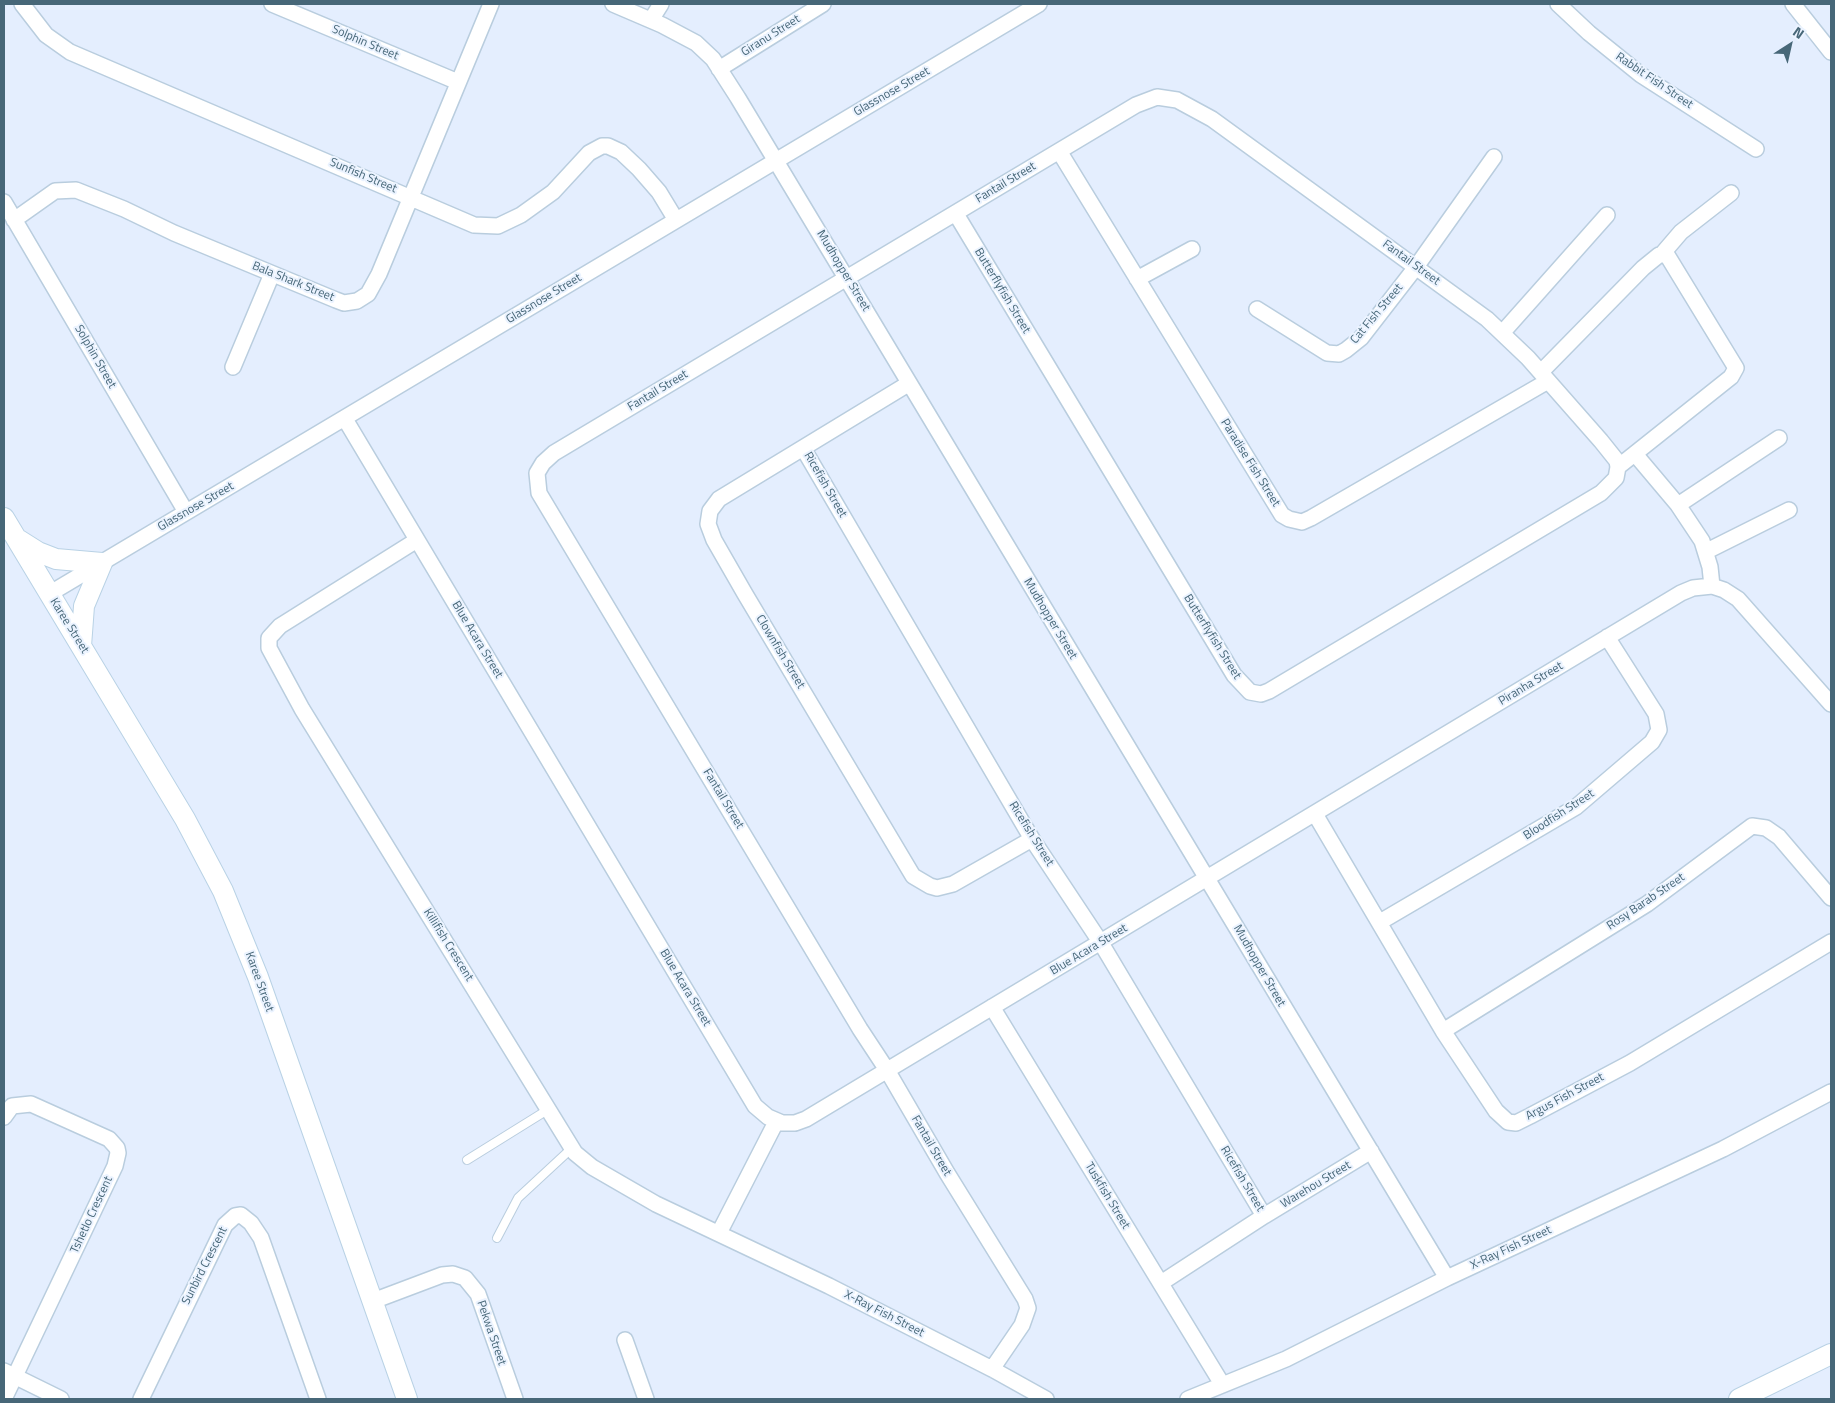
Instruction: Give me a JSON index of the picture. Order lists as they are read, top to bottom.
{
  "streets": {
    "street": [
      "Giranu Street",
      "Solphin Street",
      "Rabbit Fish Street",
      "Glassnose Street",
      "Sunfish Street",
      "Fantail Street",
      "Mudhopper Street",
      "Bala Shark Street",
      "Butterflyfish Street",
      "Cat Fish Street",
      "Paradise Fish Street",
      "Ricefish Street",
      "Karee Street",
      "Blue Acara Street",
      "Clownfish Street",
      "Piranha Street",
      "Bloodfish Street",
      "Rosy Barab Street",
      "Killifish Crescent",
      "Argus Fish Street",
      "Warehou Street",
      "Tuskfish Street",
      "Tshetlo Crescent",
      "X-Ray Fish Street",
      "Sunbird Crescent",
      "Pekwa Street"
    ]
  },
  "crossings": [
    ["Giranu Street", "Mudhopper Street"],
    ["Solphin Street", "Glassnose Street"],
    ["Solphin Street", "Bala Shark Street"],
    ["Glassnose Street", "Sunfish Street"],
    ["Glassnose Street", "Mudhopper Street"],
    ["Glassnose Street", "Karee Street"],
    ["Glassnose Street", "Blue Acara Street"],
    ["Sunfish Street", "Bala Shark Street"],
    ["Fantail Street", "Mudhopper Street"],
    ["Fantail Street", "Butterflyfish Street"],
    ["Fantail Street", "Cat Fish Street"],
    ["Fantail Street", "Paradise Fish Street"],
    ["Fantail Street", "Blue Acara Street"],
    ["Fantail Street", "X-Ray Fish Street"],
    ["Mudhopper Street", "Blue Acara Street"],
    ["Mudhopper Street", "Clownfish Street"],
    ["Mudhopper Street", "Piranha Street"],
    ["Mudhopper Street", "Warehou Street"],
    ["Mudhopper Street", "X-Ray Fish Street"],
    ["Butterflyfish Street", "Paradise Fish Street"],
    ["Ricefish Street", "Blue Acara Street"],
    ["Ricefish Street", "Clownfish Street"],
    ["Ricefish Street", "Warehou Street"],
    ["Karee Street", "Pekwa Street"],
    ["Blue Acara Street", "Piranha Street"],
    ["Blue Acara Street", "Killifish Crescent"],
    ["Blue Acara Street", "Tuskfish Street"],
    ["Piranha Street", "Bloodfish Street"],
    ["Piranha Street", "Argus Fish Street"],
    ["Bloodfish Street", "Argus Fish Street"],
    ["Rosy Barab Street", "Argus Fish Street"],
    ["Killifish Crescent", "X-Ray Fish Street"],
    ["Warehou Street", "Tuskfish Street"],
    ["Tuskfish Street", "X-Ray Fish Street"]
  ],
  "north": "top right"
}
